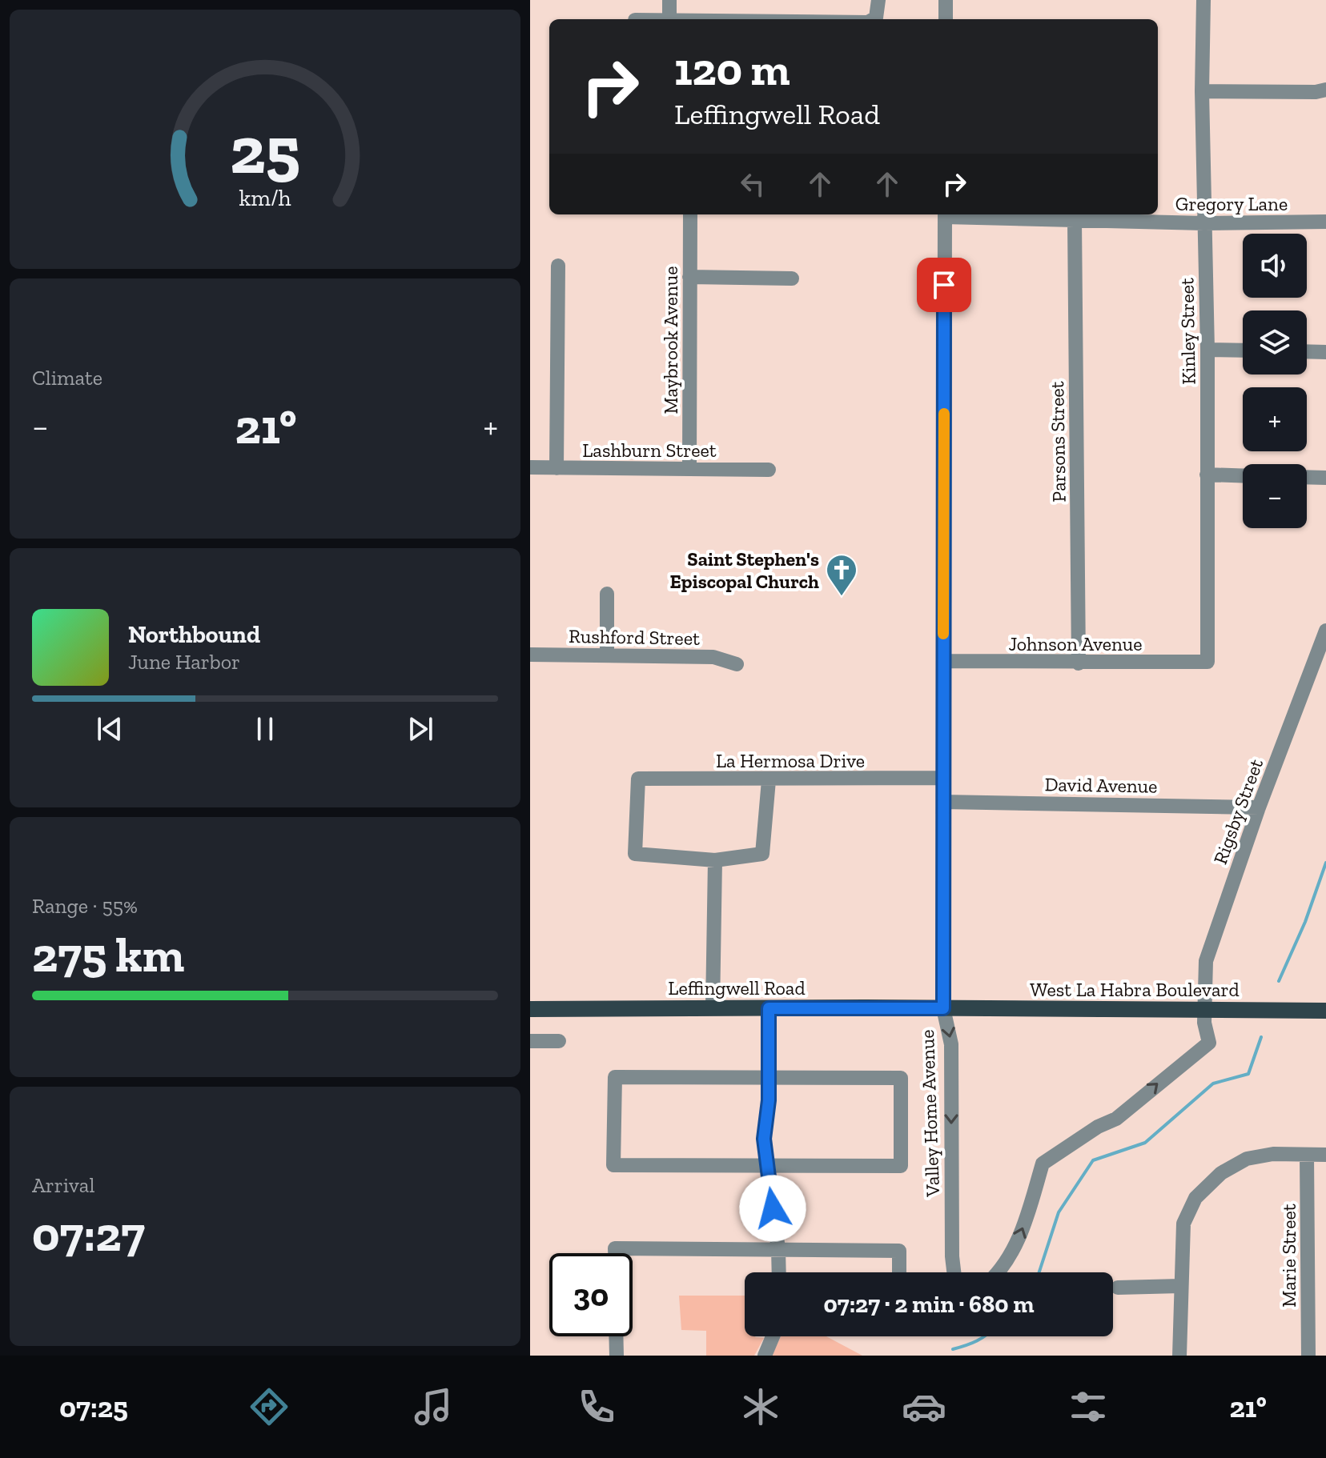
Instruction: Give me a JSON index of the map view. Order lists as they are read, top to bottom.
{
  "streets": {
    "main road": ["Leffingwell Road", "West La Habra Boulevard"],
    "street": [
      "Gregory Lane",
      "Kinley Street",
      "Maybrook Avenue",
      "Parsons Street",
      "Lashburn Street",
      "Rushford Street",
      "Johnson Avenue",
      "La Hermosa Drive",
      "David Avenue",
      "Rigsby Street",
      "Valley Home Avenue",
      "Marie Street"
    ]
  },
  "crossings": [
    ["Gregory Lane", "Kinley Street"],
    ["Gregory Lane", "Parsons Street"],
    ["Kinley Street", "Johnson Avenue"],
    ["Maybrook Avenue", "Lashburn Street"],
    ["Parsons Street", "Johnson Avenue"],
    ["Johnson Avenue", "Valley Home Avenue"],
    ["La Hermosa Drive", "Valley Home Avenue"],
    ["David Avenue", "Rigsby Street"],
    ["David Avenue", "Valley Home Avenue"],
    ["Rigsby Street", "West La Habra Boulevard"],
    ["Leffingwell Road", "West La Habra Boulevard"],
    ["Leffingwell Road", "Valley Home Avenue"],
    ["West La Habra Boulevard", "Valley Home Avenue"]
  ],
  "places": {
    "church": ["Saint Stephen's Episcopal Church"]
  },
  "page": {
    "turn": ["120 m", "Leffingwell Road"],
    "map_buttons": ["+", "−"],
    "tile": [
      "Climate",
      ["Range · 55%", "275 km"],
      ["Arrival", "07:27"]
    ],
    "heat": ["−", "21°", "+"],
    "song": ["Northbound", "June Harbor"],
    "limit": "30",
    "trip": "07:27 · 2 min · 680 m",
    "tabs": ["07:25", "21°"],
    "gauge": ["25", "km/h"]
  }
}
